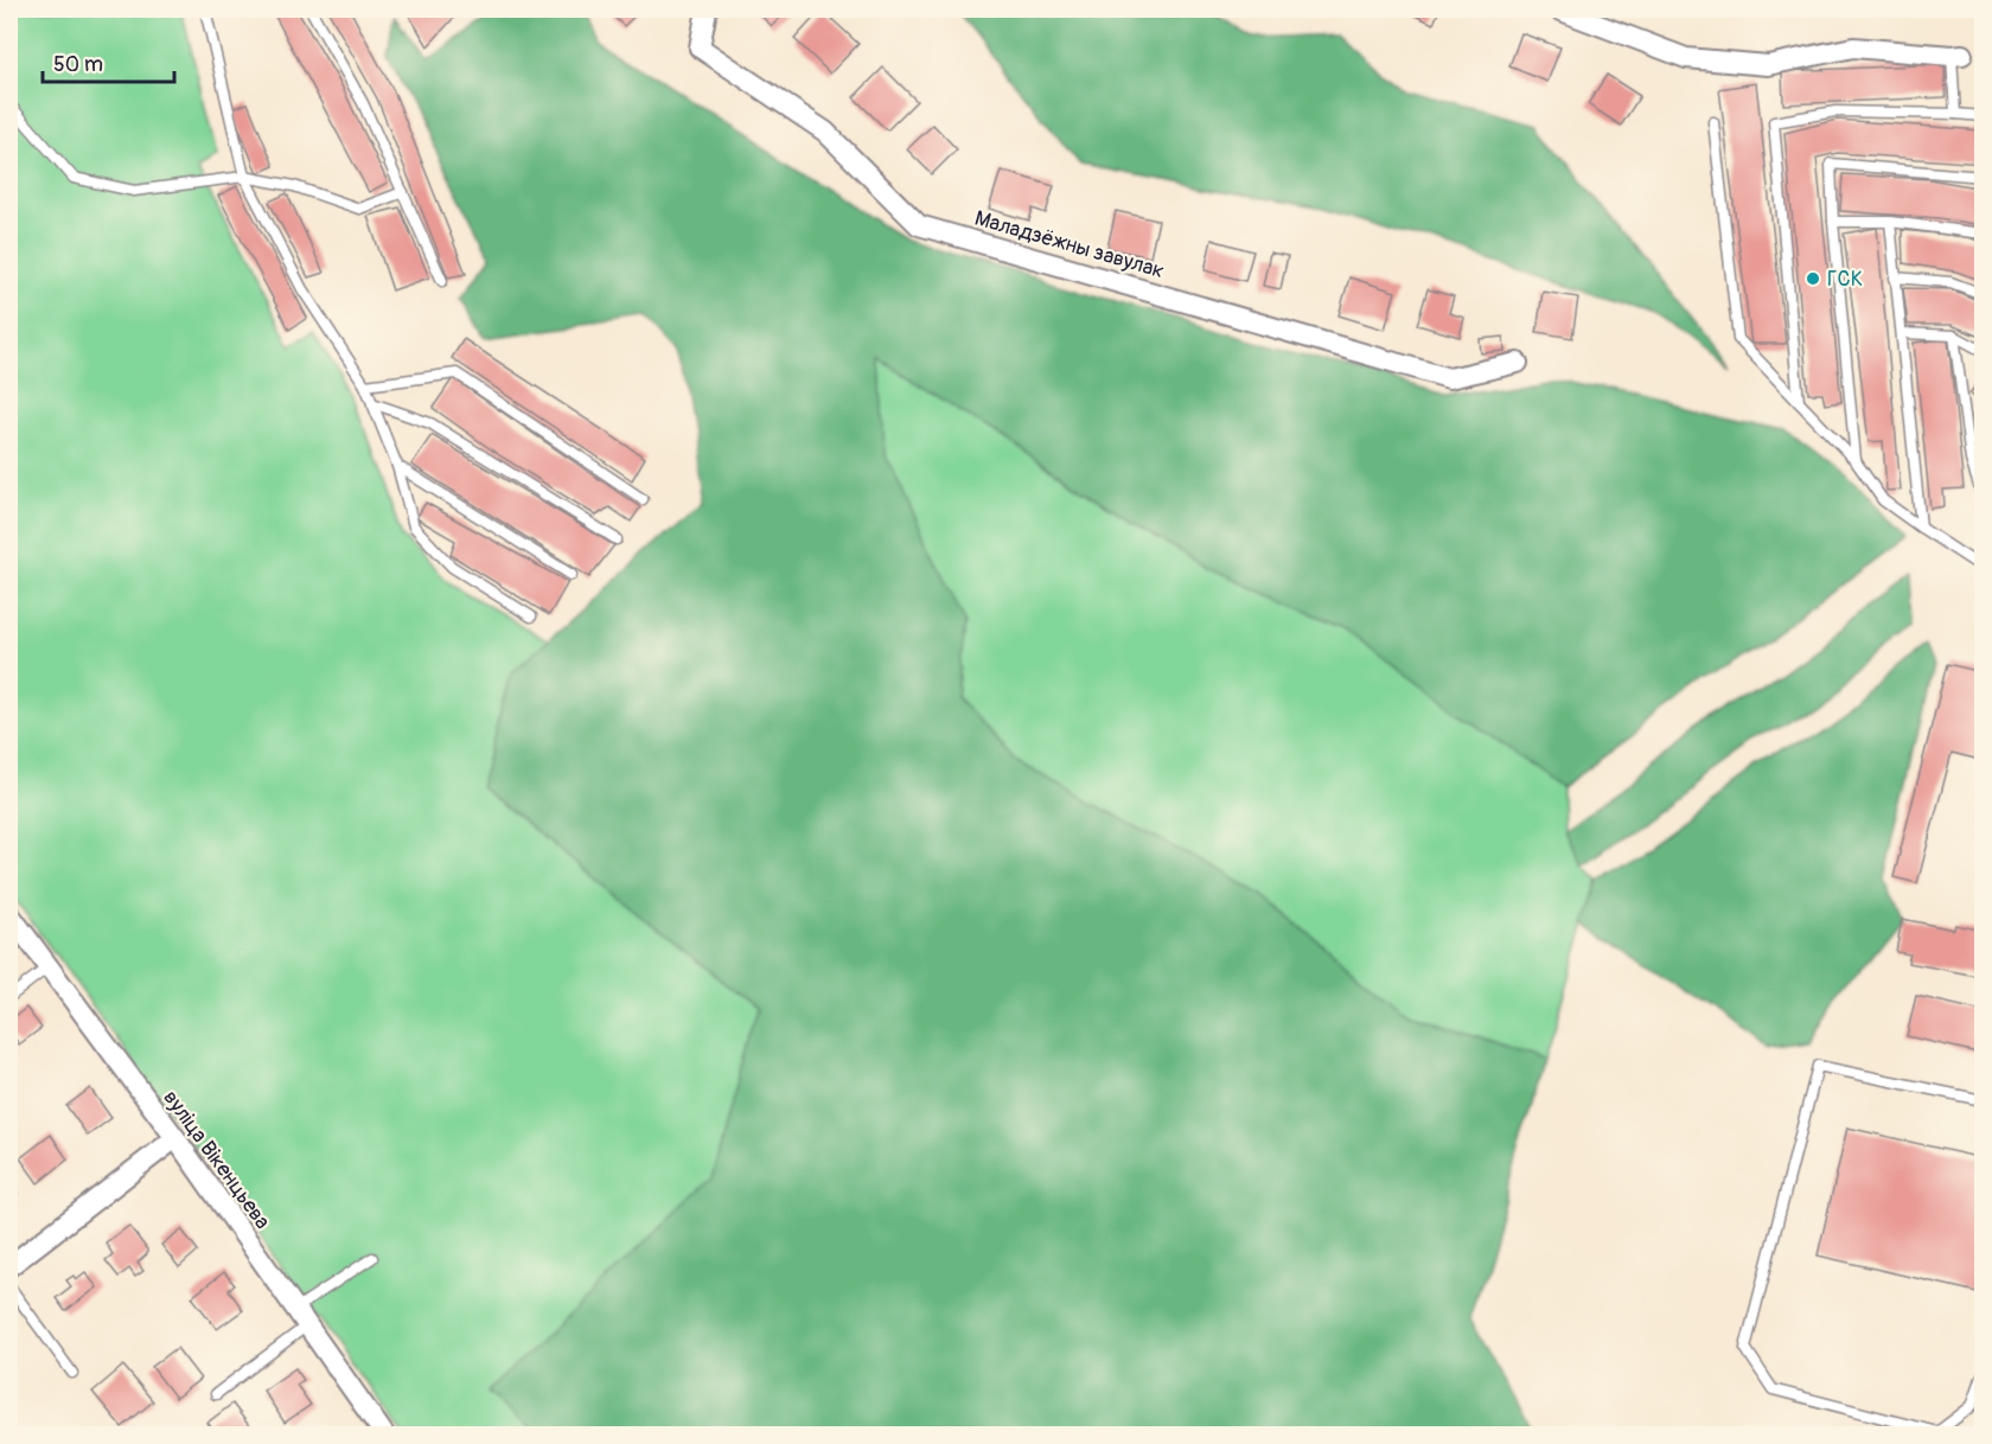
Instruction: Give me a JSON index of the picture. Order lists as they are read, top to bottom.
{
  "streets": {
    "street": ["Маладзёжны завулак", "вуліца Вікенцьева"]
  },
  "places": ["ГСК"],
  "scale_bar": "50 m"
}
